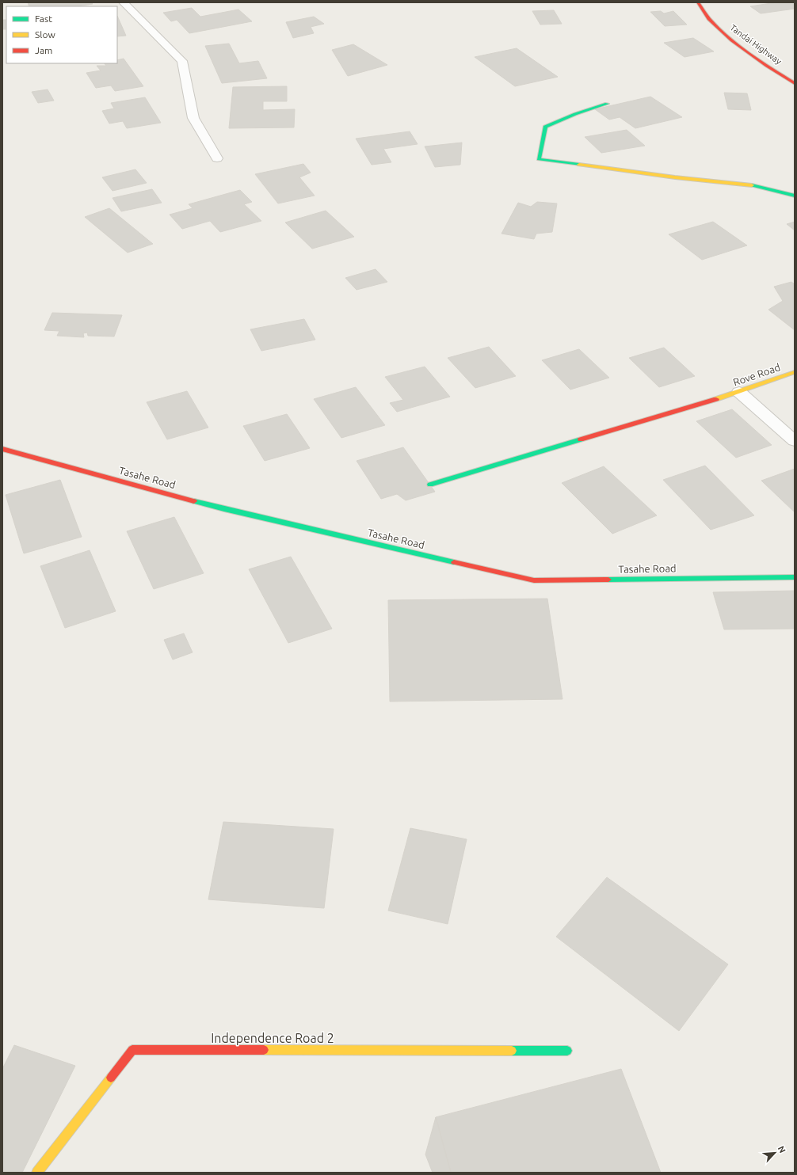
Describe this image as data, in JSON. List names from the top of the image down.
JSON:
{
  "streets": {
    "street": [
      "Tandai Highway",
      "Rove Road",
      "Tasahe Road",
      "Independence Road 2"
    ]
  },
  "legend": ["Fast", "Slow", "Jam"],
  "north": "top right"
}
